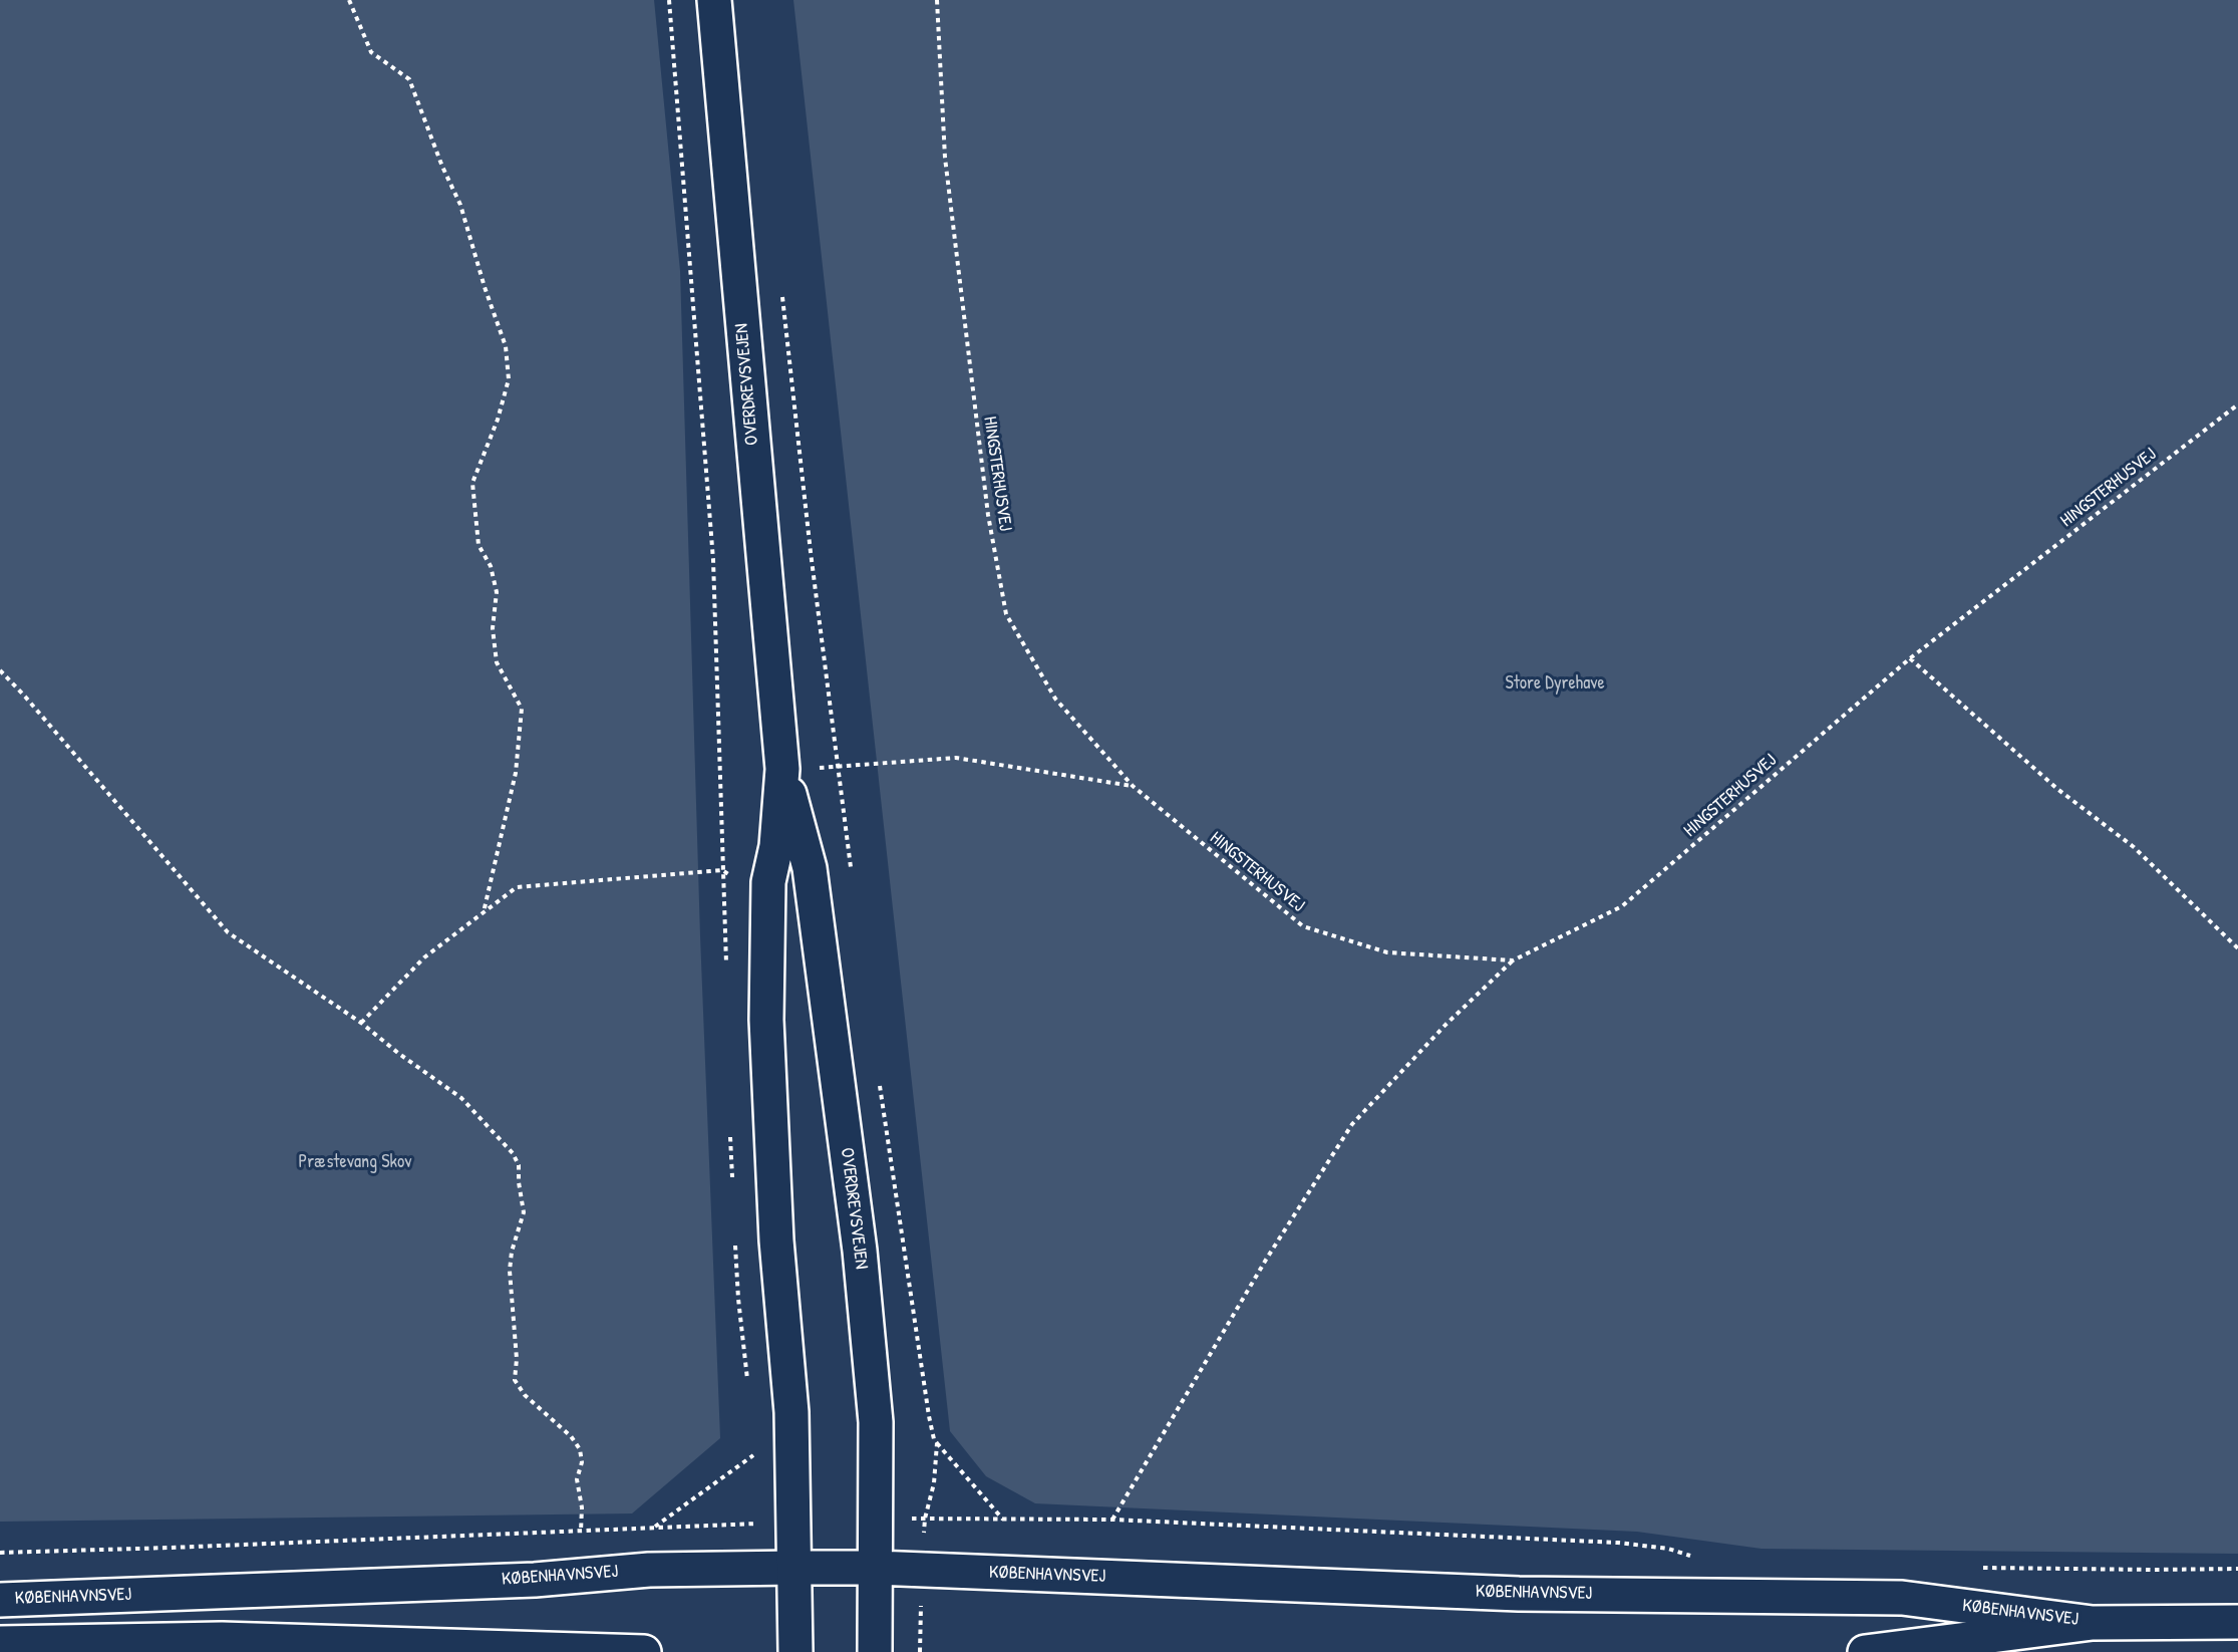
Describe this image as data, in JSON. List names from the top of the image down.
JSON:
{
  "streets": {
    "main road": ["OVERDREVSVEJEN", "KØBENHAVNSVEJ"],
    "path": ["HINGSTERHUSVEJ"]
  },
  "crossings": [
    ["OVERDREVSVEJEN", "KØBENHAVNSVEJ"]
  ],
  "parks": ["Store Dyrehave", "Præstevang Skov"]
}
